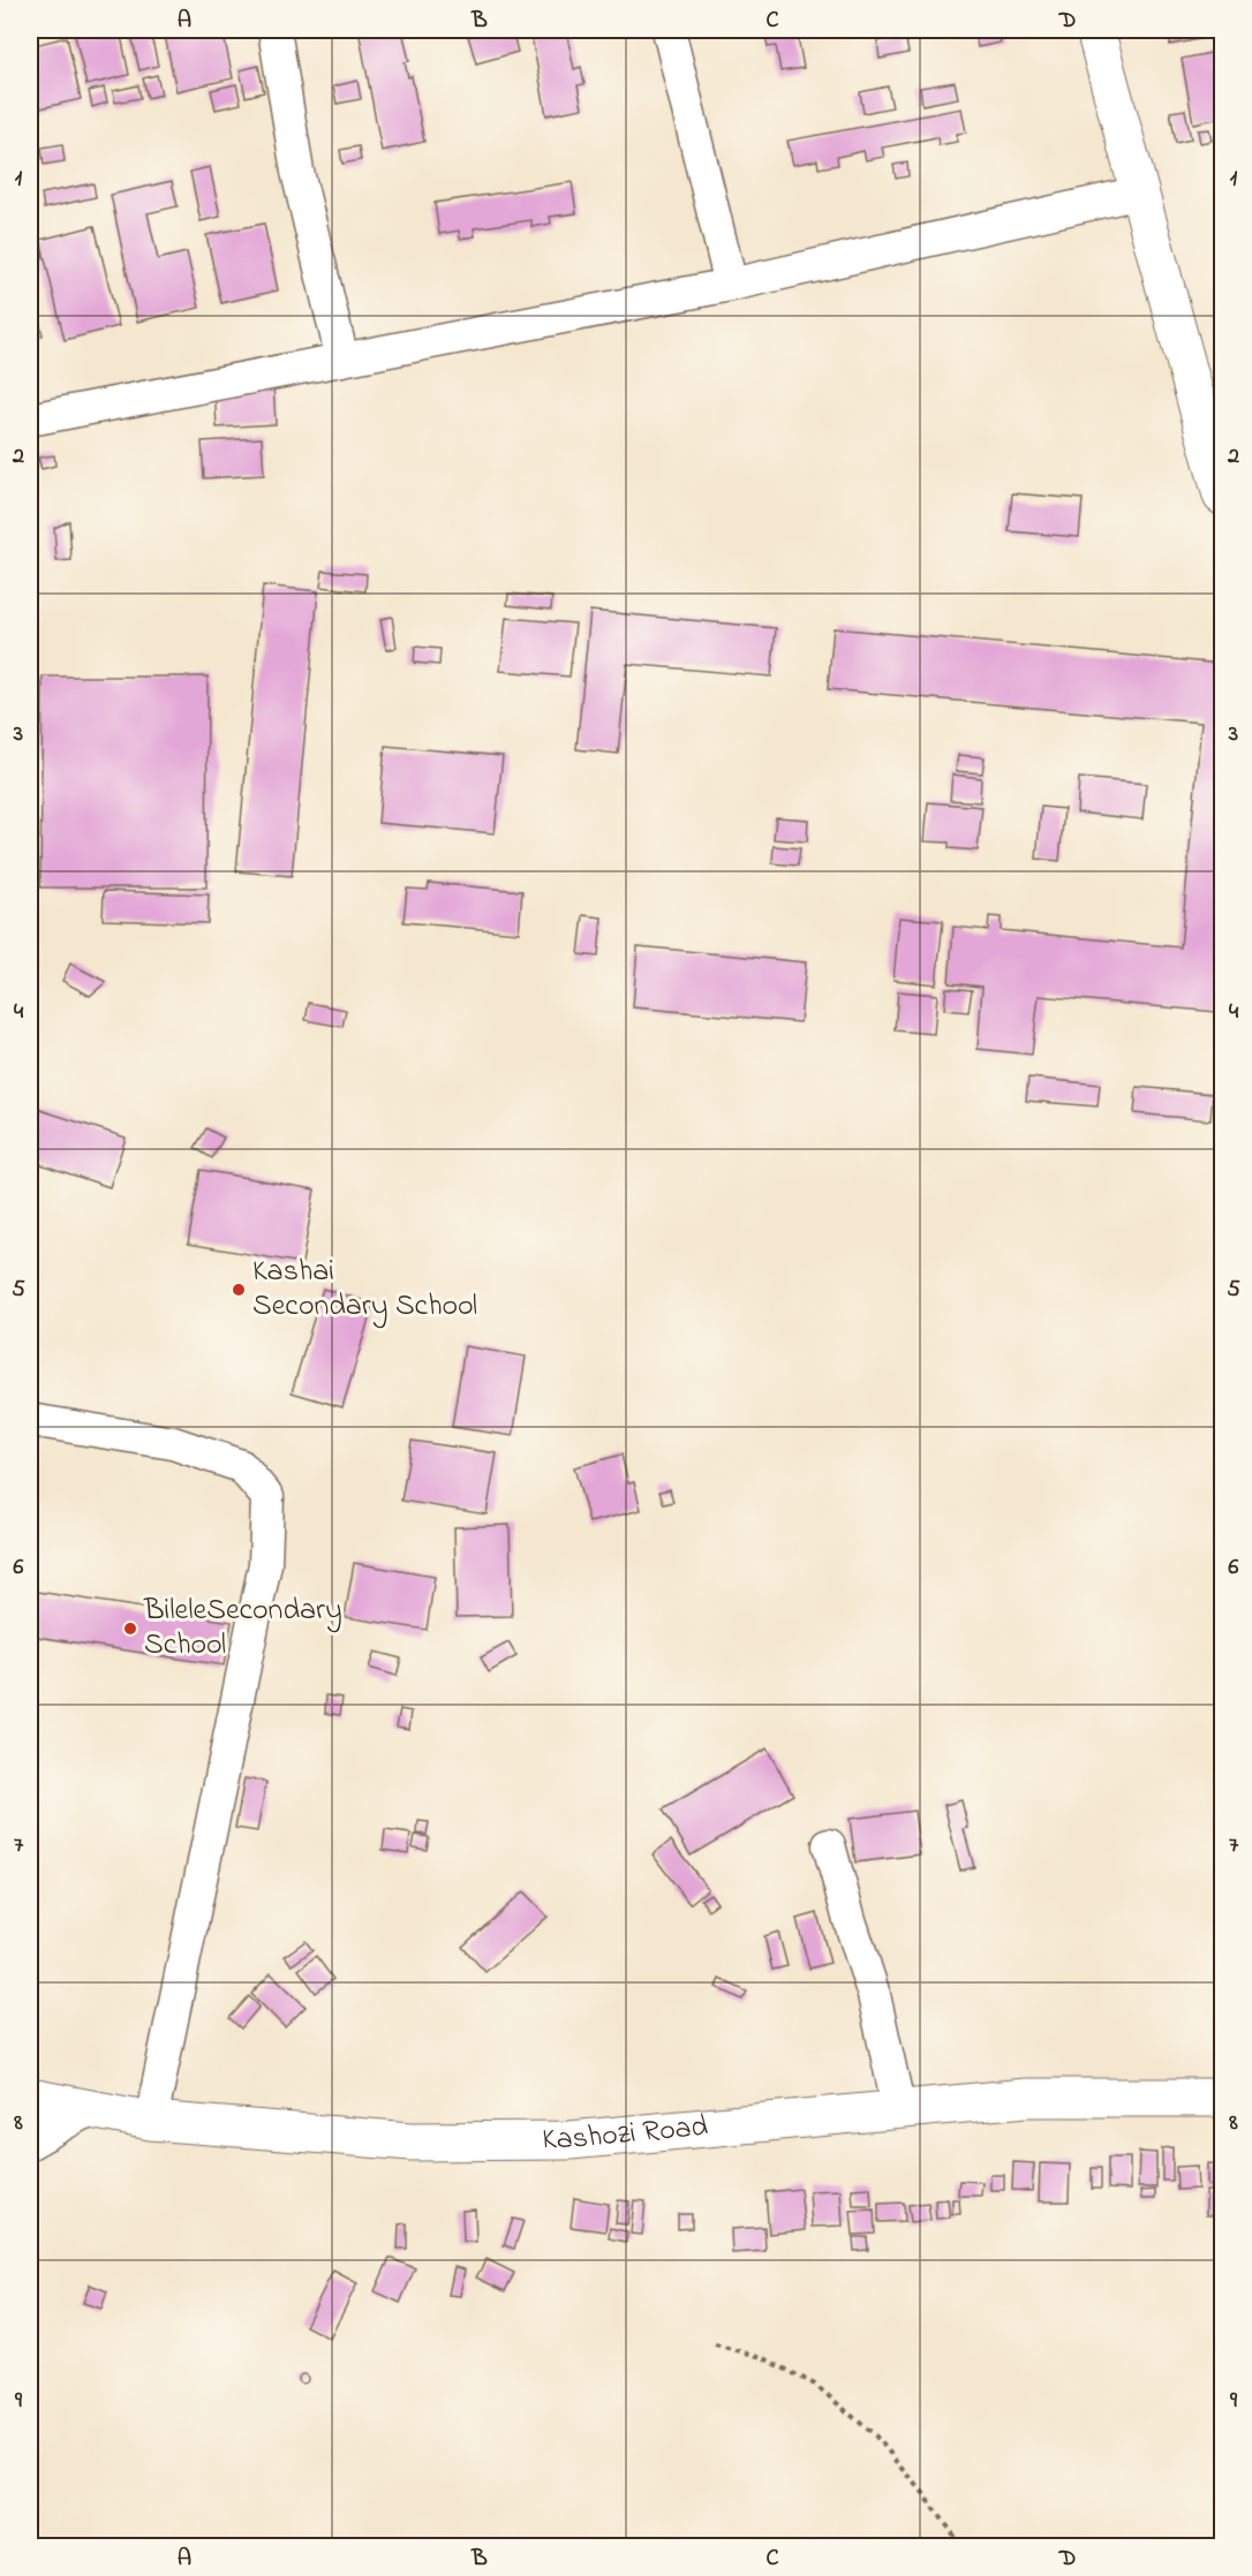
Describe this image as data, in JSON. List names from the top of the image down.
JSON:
{
  "streets": {
    "main road": ["Kashozi Road"]
  },
  "places": ["Kashai Secondary School", "BileleSecondary School"],
  "grid": {
    "columns": [
      "A",
      "B",
      "C",
      "D"
    ],
    "rows": [
      "1",
      "2",
      "3",
      "4",
      "5",
      "6",
      "7",
      "8",
      "9"
    ]
  }
}
